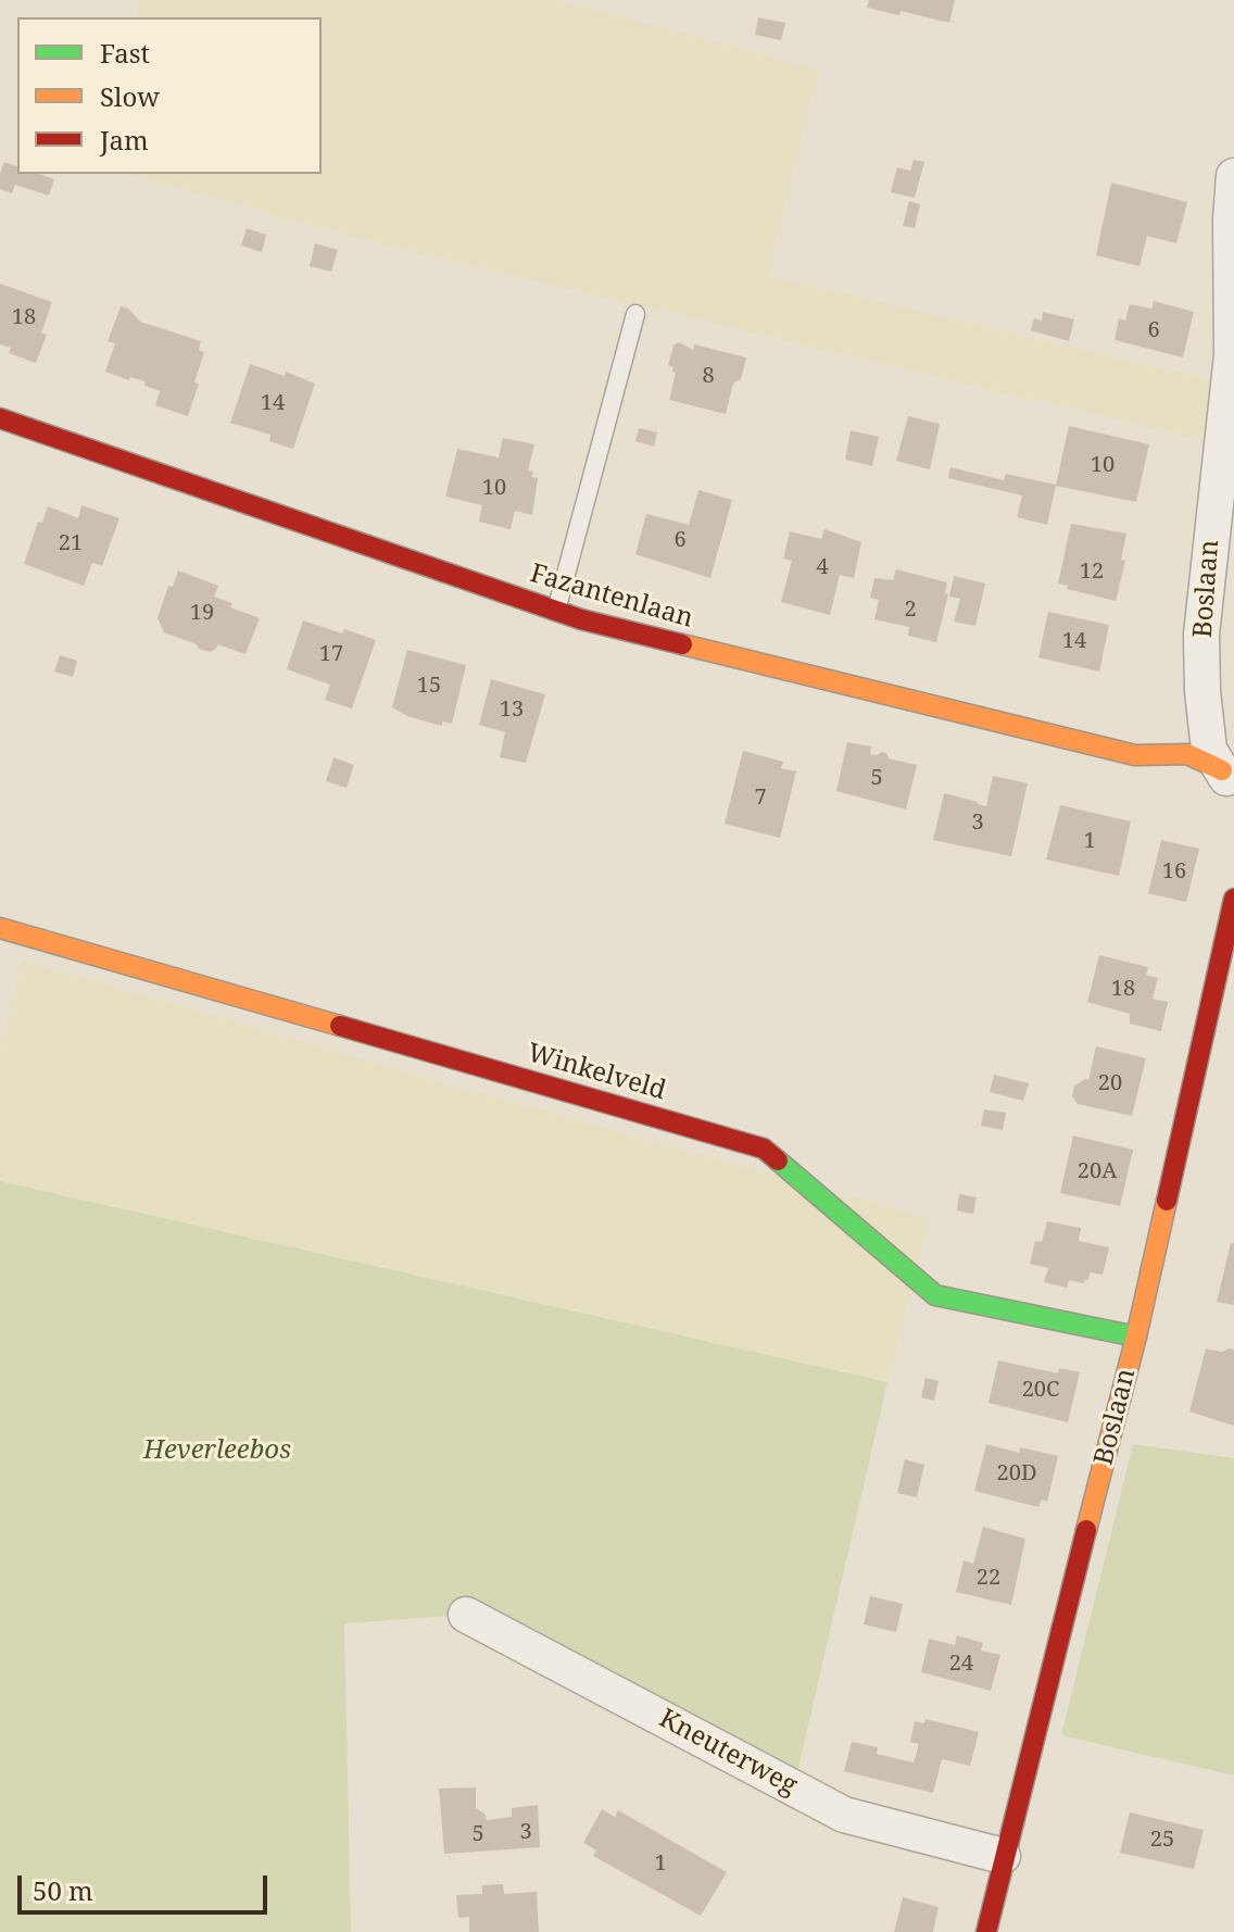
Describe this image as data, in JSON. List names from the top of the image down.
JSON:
{
  "streets": {
    "street": [
      "Boslaan",
      "Fazantenlaan",
      "Winkelveld",
      "Kneuterweg"
    ]
  },
  "crossings": [
    ["Boslaan", "Fazantenlaan"],
    ["Boslaan", "Winkelveld"],
    ["Boslaan", "Kneuterweg"]
  ],
  "parks": ["Heverleebos"],
  "house_numbers": [
    "18",
    "6",
    "8",
    "14",
    "10",
    "10",
    "6",
    "21",
    "4",
    "12",
    "2",
    "19",
    "14",
    "17",
    "15",
    "13",
    "5",
    "7",
    "3",
    "1",
    "16",
    "18",
    "20",
    "20A",
    "20C",
    "20D",
    "22",
    "24",
    "3",
    "5",
    "25",
    "1"
  ],
  "legend": ["Fast", "Slow", "Jam"],
  "scale_bar": "50 m"
}
